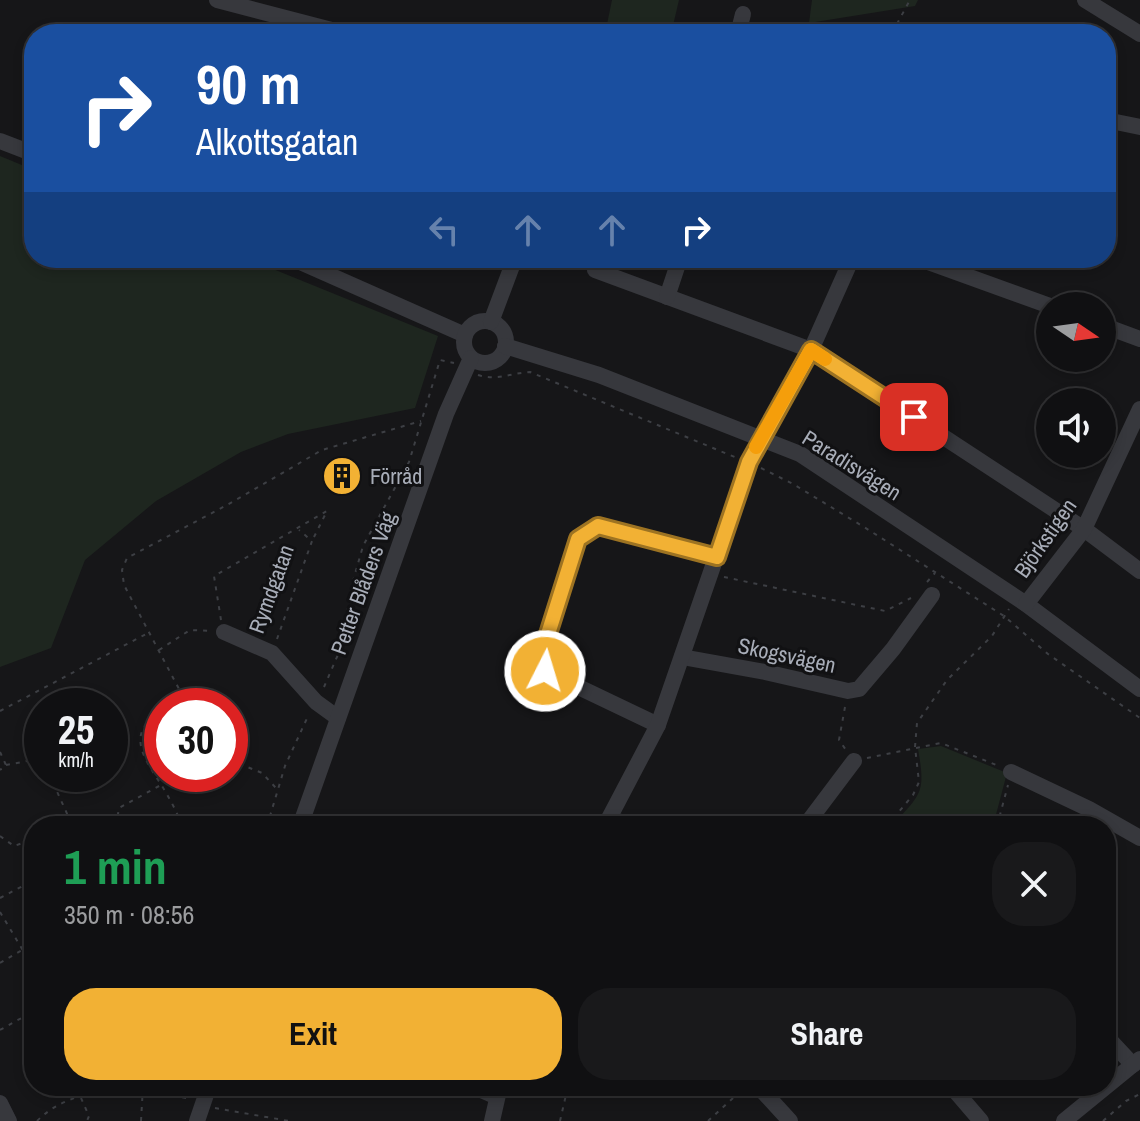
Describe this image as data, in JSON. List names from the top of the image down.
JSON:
{
  "streets": {
    "street": [
      "Paradisvägen",
      "Björkstigen",
      "Petter Blåders Väg",
      "Rymdgatan",
      "Skogsvägen"
    ]
  },
  "crossings": [
    ["Paradisvägen", "Björkstigen"],
    ["Paradisvägen", "Petter Blåders Väg"],
    ["Petter Blåders Väg", "Rymdgatan"]
  ],
  "places": {
    "building": ["Förråd"]
  },
  "north": "right",
  "page": {
    "turn": ["90 m", "Alkottsgatan"],
    "speed": "25 km/h",
    "limit": "30",
    "heading": ["1 min", "350 m · 08:56"],
    "buttons": ["Exit", "Share"]
  }
}
